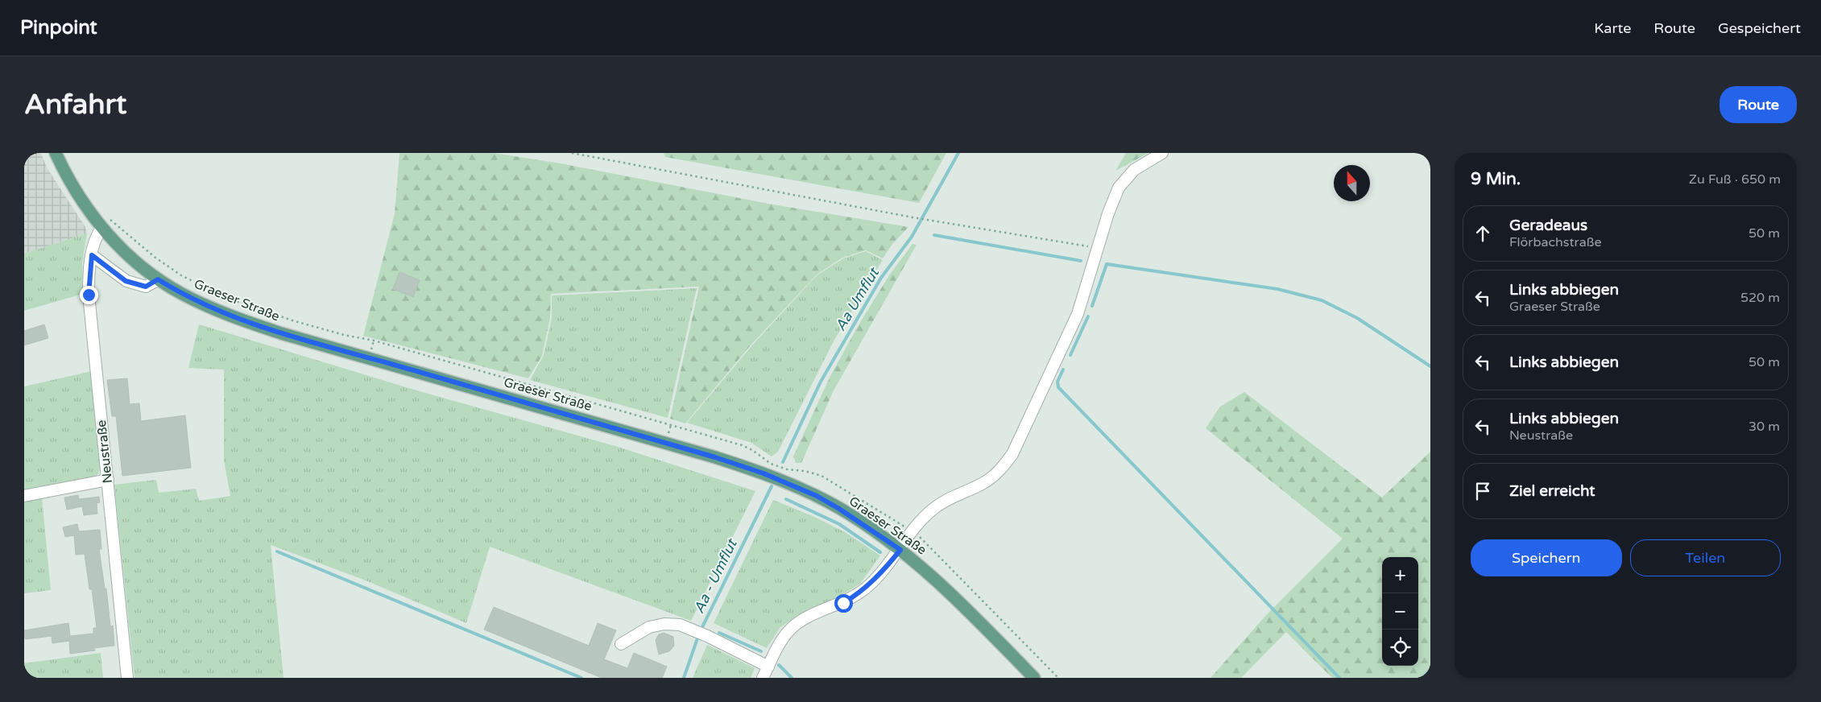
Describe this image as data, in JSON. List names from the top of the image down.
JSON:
{
  "streets": {
    "main road": ["Graeser Straße"],
    "street": ["Neustraße"]
  },
  "crossings": [
    ["Graeser Straße", "Neustraße"]
  ],
  "water": ["Aa Umflut", "Aa - Umflut"],
  "north": "top",
  "page": {
    "header": "Pinpoint",
    "nav": ["Karte", "Route", "Gespeichert"],
    "buttons": [
      "Route",
      ["Speichern", "Teilen"]
    ],
    "title": "Anfahrt",
    "heading": ["9 Min.", "Zu Fuß · 650 m"],
    "list": [
      ["Geradeaus", "Flörbachstraße", "50 m"],
      ["Links abbiegen", "Graeser Straße", "520 m"],
      ["Links abbiegen", "50 m"],
      ["Links abbiegen", "Neustraße", "30 m"],
      "Ziel erreicht"
    ],
    "map_buttons": ["+", "−"]
  }
}
